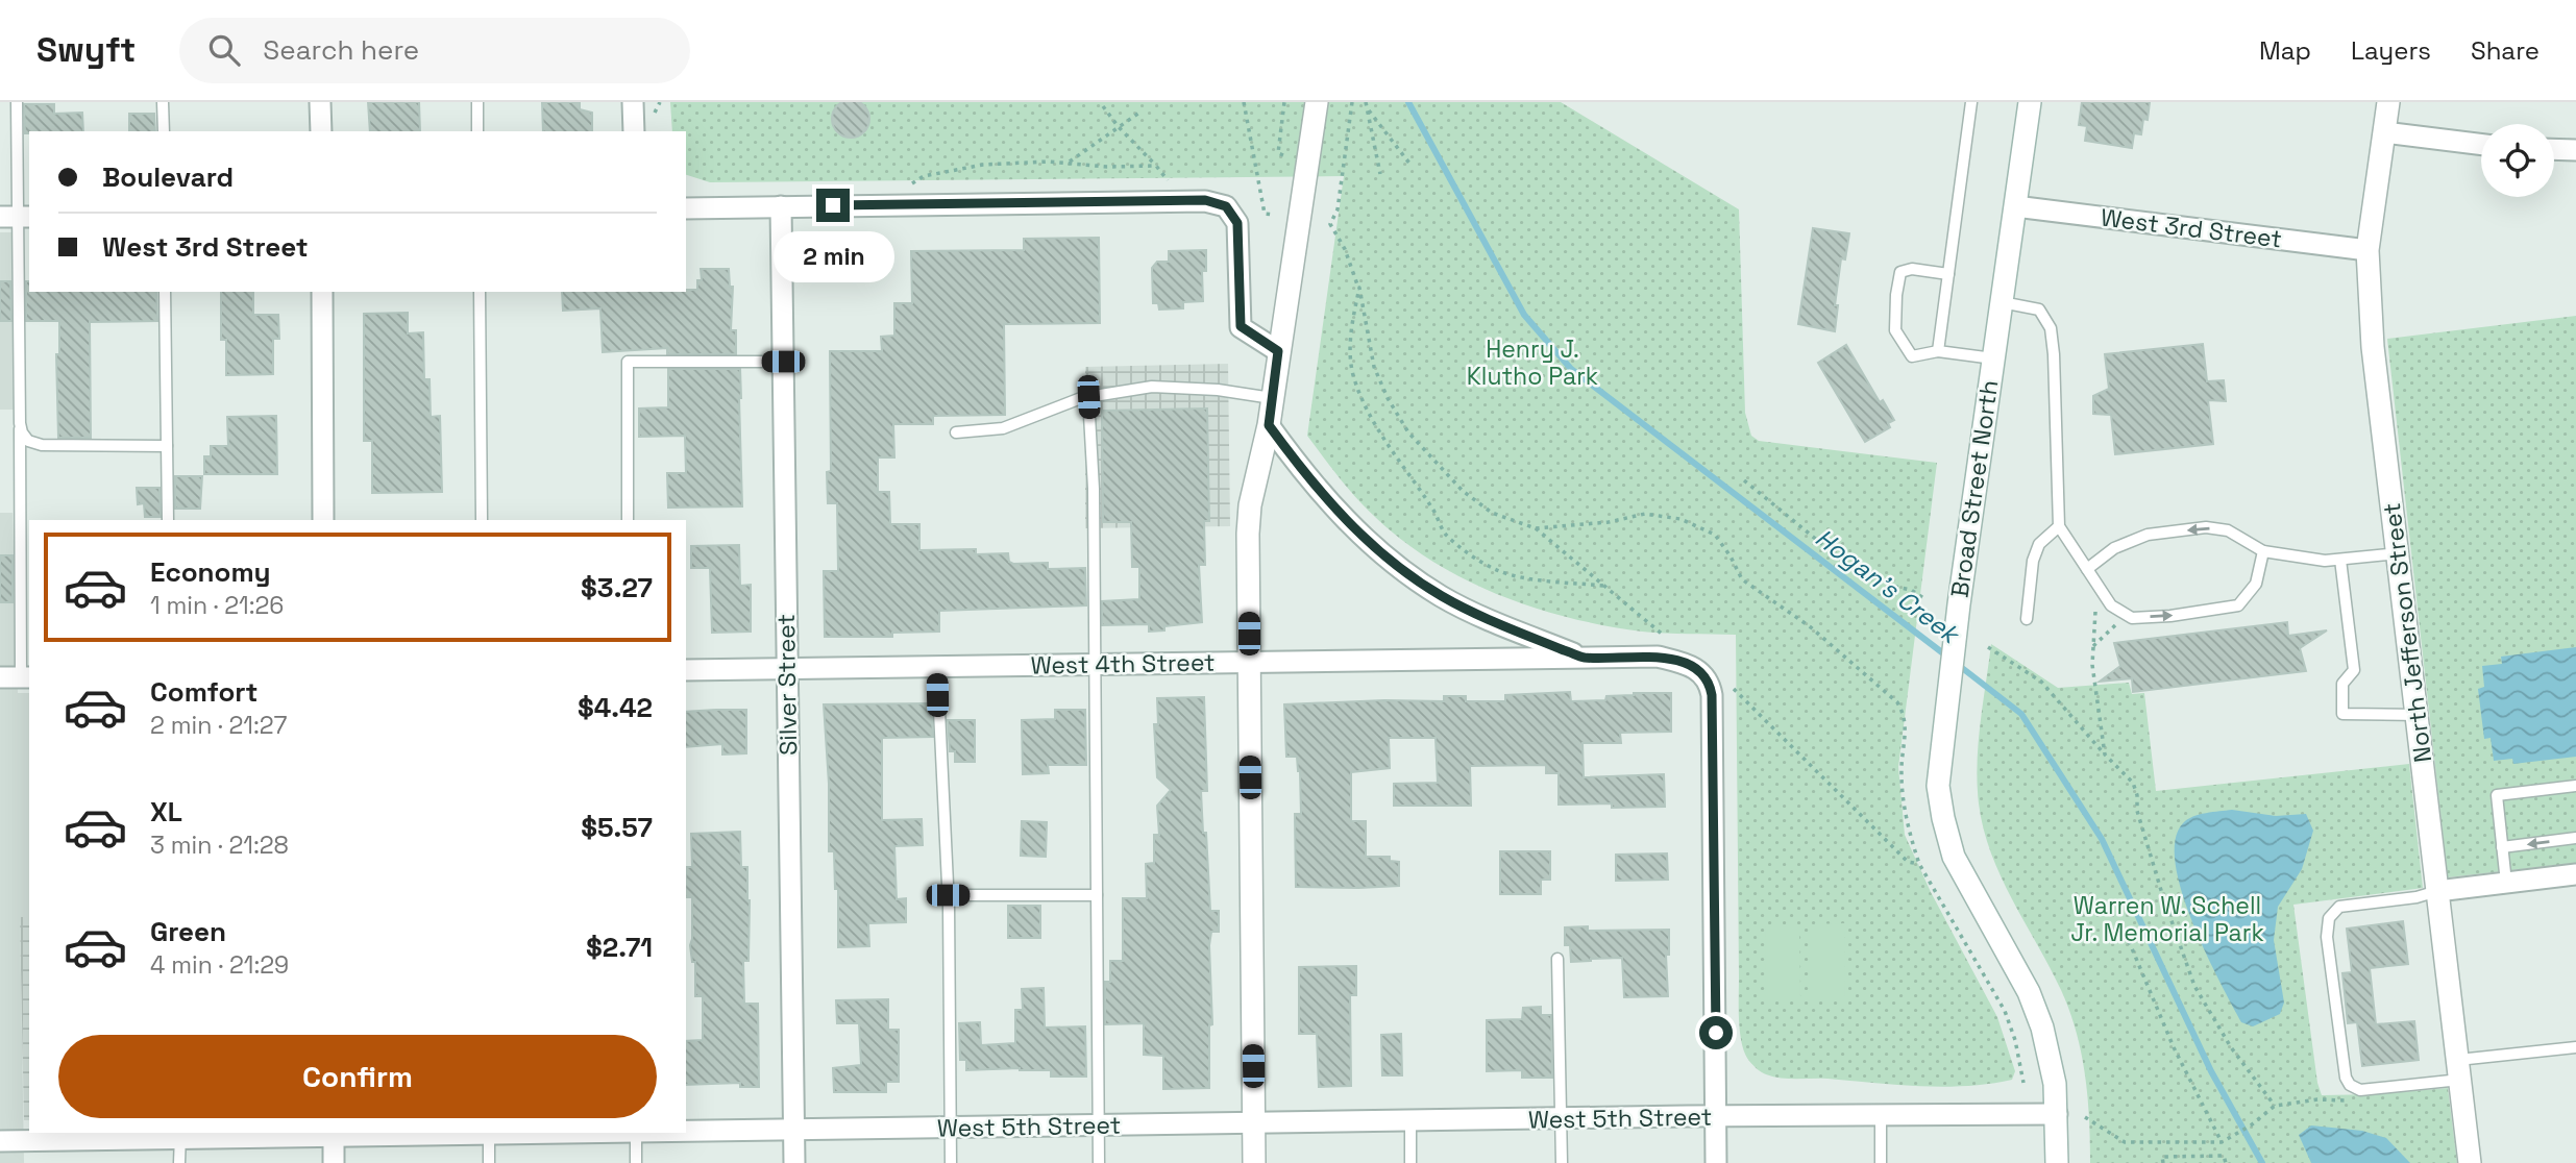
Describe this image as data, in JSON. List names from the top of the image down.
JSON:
{
  "streets": {
    "street": [
      "West 3rd Street",
      "Broad Street North",
      "North Jefferson Street",
      "West 4th Street",
      "Silver Street",
      "West 5th Street"
    ]
  },
  "crossings": [
    ["West 3rd Street", "Broad Street North"],
    ["West 3rd Street", "North Jefferson Street"],
    ["Broad Street North", "West 5th Street"],
    ["West 4th Street", "Silver Street"],
    ["West 4th Street", "West 5th Street"],
    ["Silver Street", "West 5th Street"]
  ],
  "water": ["Hogan's Creek"],
  "parks": ["Henry J. Klutho Park", "Warren W. Schell Jr. Memorial Park"],
  "page": {
    "header": "Swyft",
    "search": "Search here",
    "nav": ["Map", "Layers", "Share"],
    "banner": ["Boulevard", "West 3rd Street"],
    "bubble": "2 min",
    "list": [
      {
        "name": "Economy",
        "note": "1 min · 21:26",
        "value": "$3.27"
      },
      {
        "name": "Comfort",
        "note": "2 min · 21:27",
        "value": "$4.42"
      },
      {
        "name": "XL",
        "note": "3 min · 21:28",
        "value": "$5.57"
      },
      {
        "name": "Green",
        "note": "4 min · 21:29",
        "value": "$2.71"
      }
    ],
    "buttons": "Confirm"
  }
}
